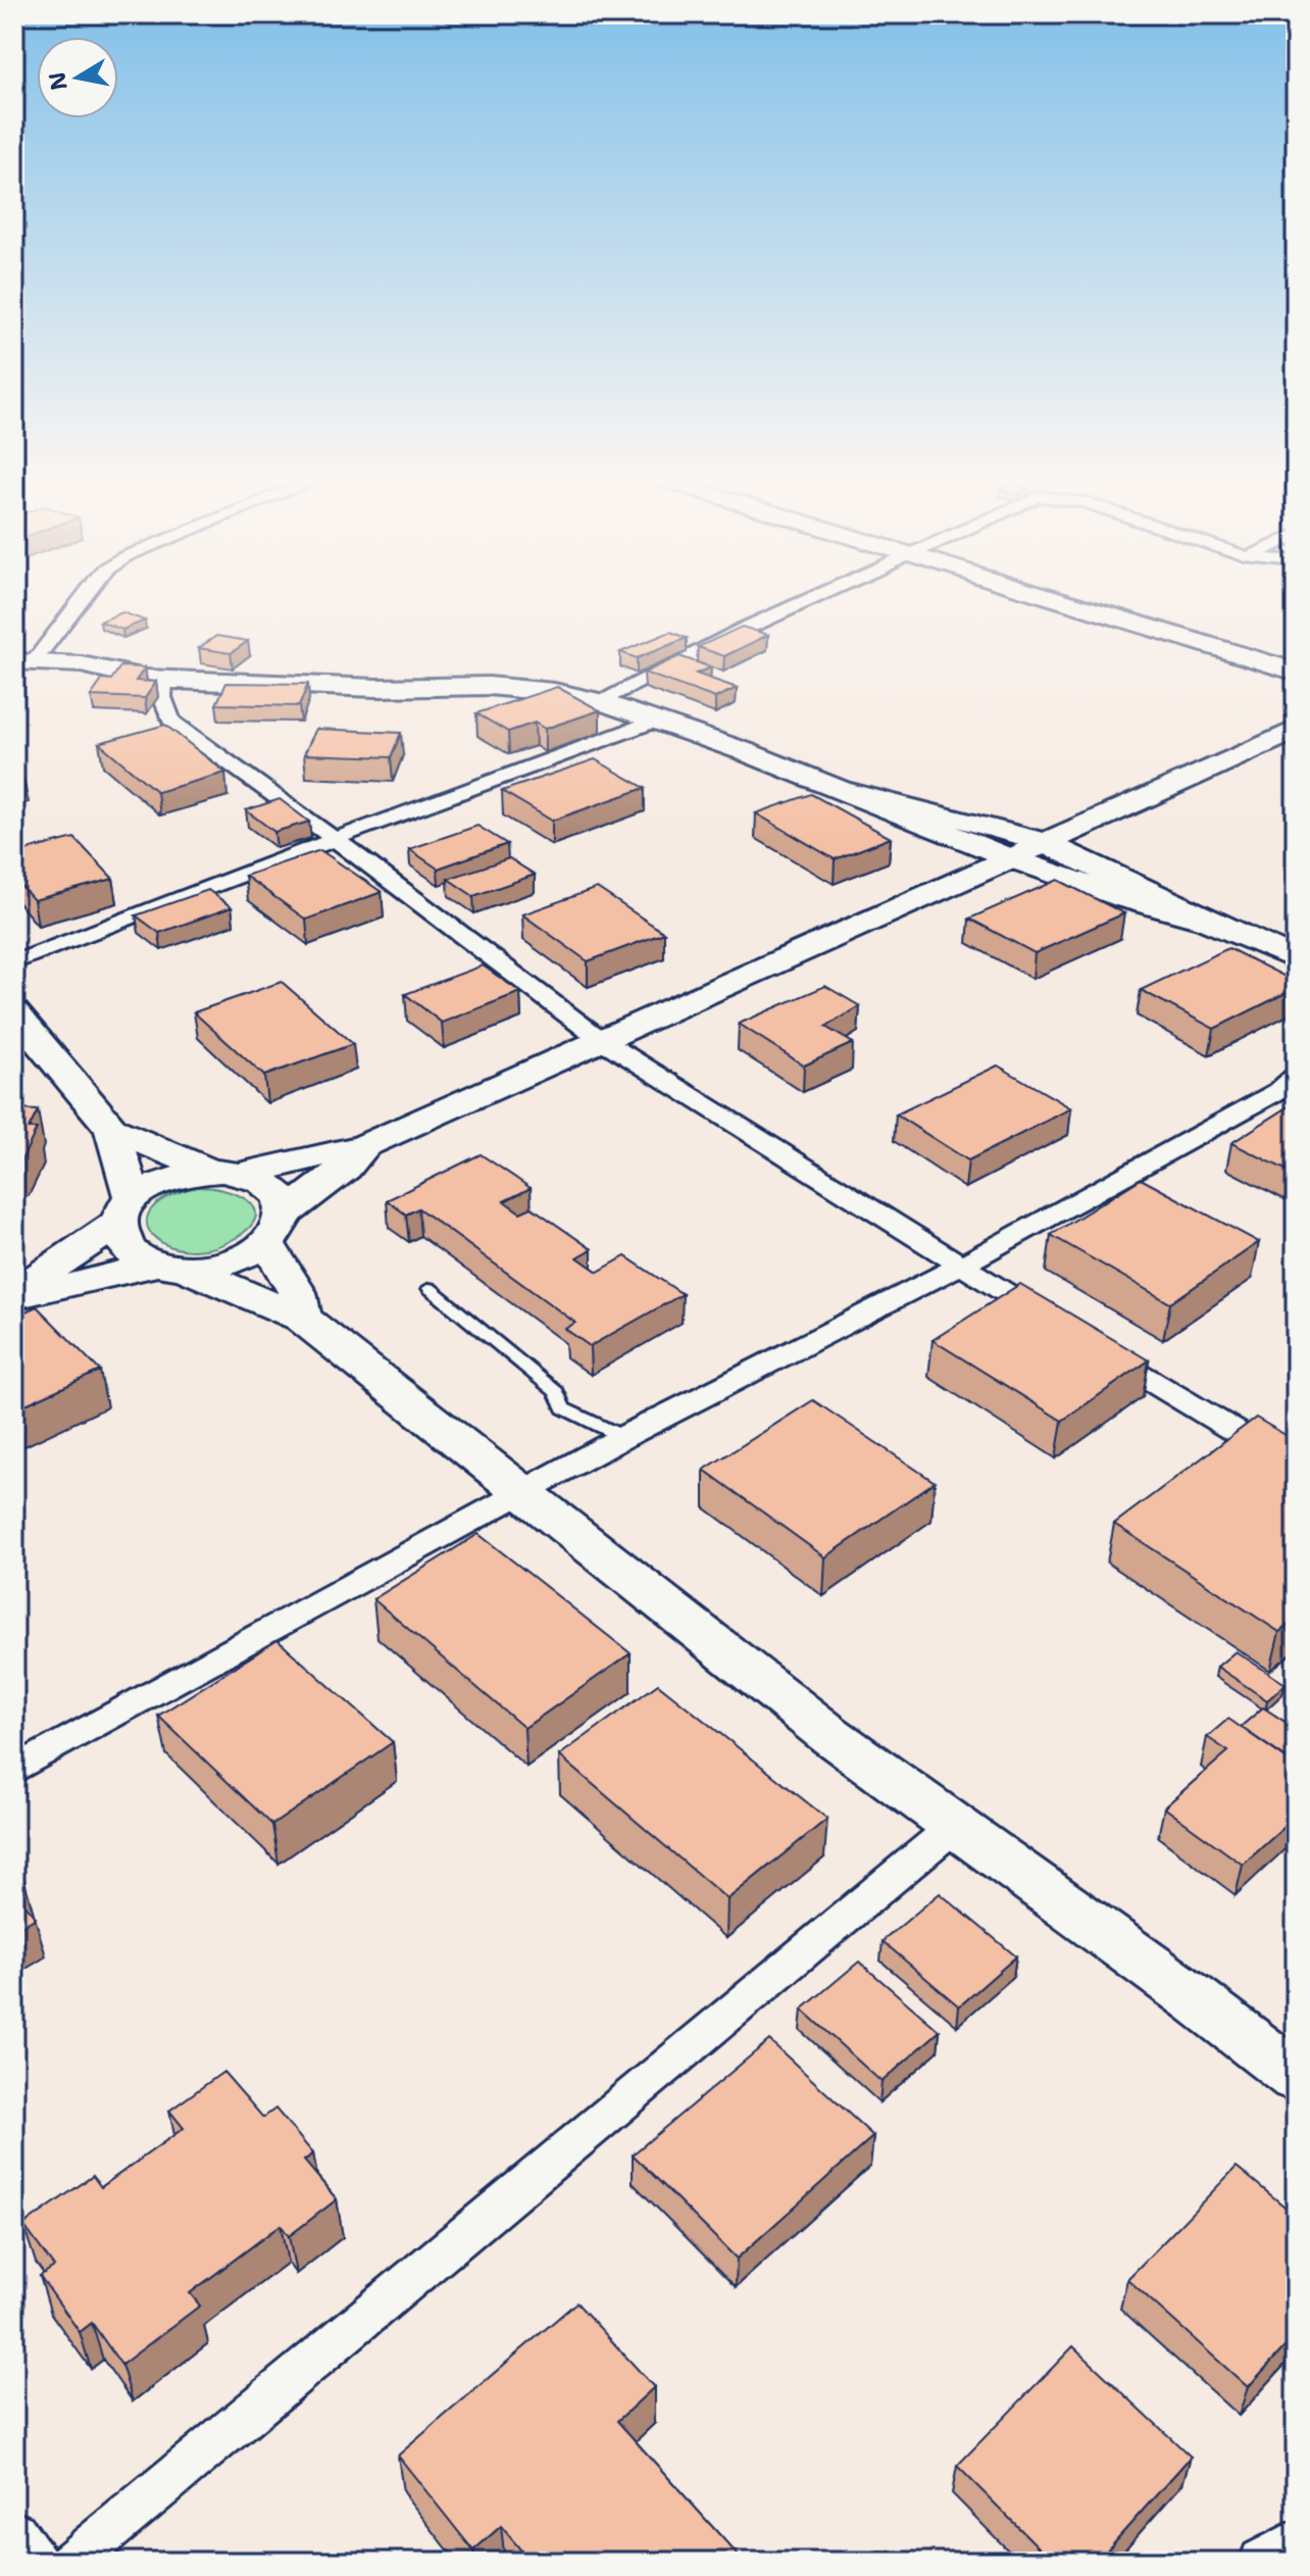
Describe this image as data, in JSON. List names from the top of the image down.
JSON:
{
  "north": "left"
}
